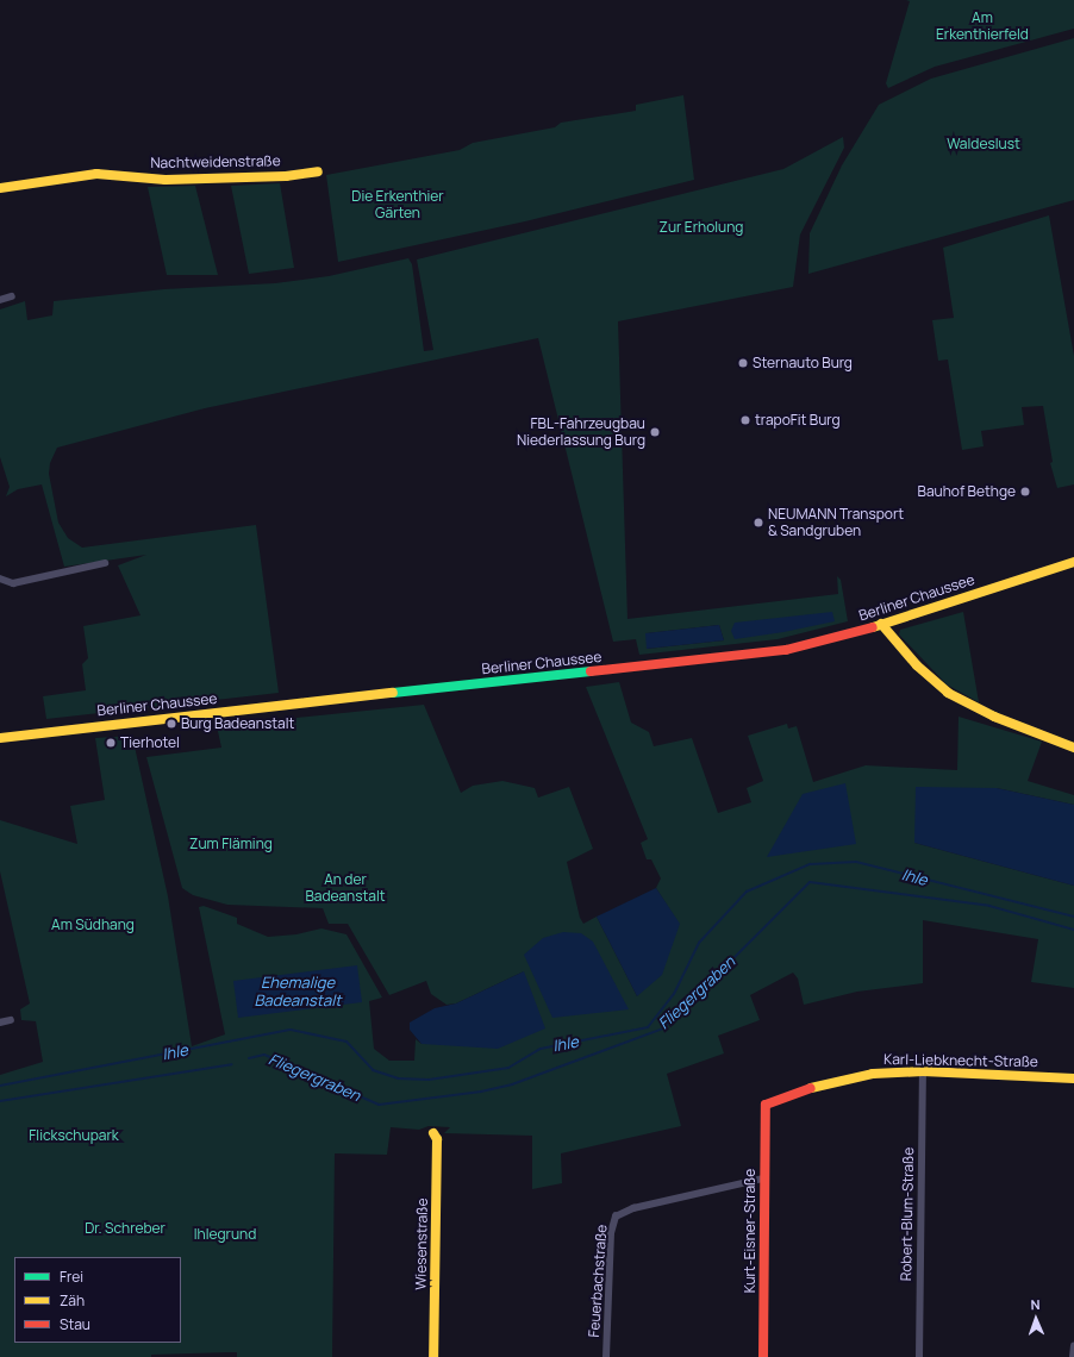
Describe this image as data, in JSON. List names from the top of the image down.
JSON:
{
  "streets": {
    "street": [
      "Nachtweidenstraße",
      "Berliner Chaussee",
      "Karl-Liebknecht-Straße",
      "Robert-Blum-Straße",
      "Kurt-Eisner-Straße",
      "Wiesenstraße",
      "Feuerbachstraße"
    ]
  },
  "crossings": [
    ["Karl-Liebknecht-Straße", "Robert-Blum-Straße"],
    ["Karl-Liebknecht-Straße", "Kurt-Eisner-Straße"],
    ["Kurt-Eisner-Straße", "Feuerbachstraße"]
  ],
  "water": ["Ihle", "Ehemalige Badeanstalt", "Fliegergraben"],
  "parks": [
    "Am Erkenthierfeld",
    "Waldeslust",
    "Die Erkenthier Gärten",
    "Zur Erholung",
    "Zum Fläming",
    "An der Badeanstalt",
    "Am Südhang",
    "Flickschupark",
    "Dr. Schreber",
    "Ihlegrund"
  ],
  "places": [
    "Sternauto Burg",
    "trapoFit Burg",
    "FBL-Fahrzeugbau Niederlassung Burg",
    "Bauhof Bethge",
    "NEUMANN Transport & Sandgruben",
    "Burg Badeanstalt",
    "Tierhotel"
  ],
  "legend": ["Frei", "Zäh", "Stau"],
  "north": "top"
}
